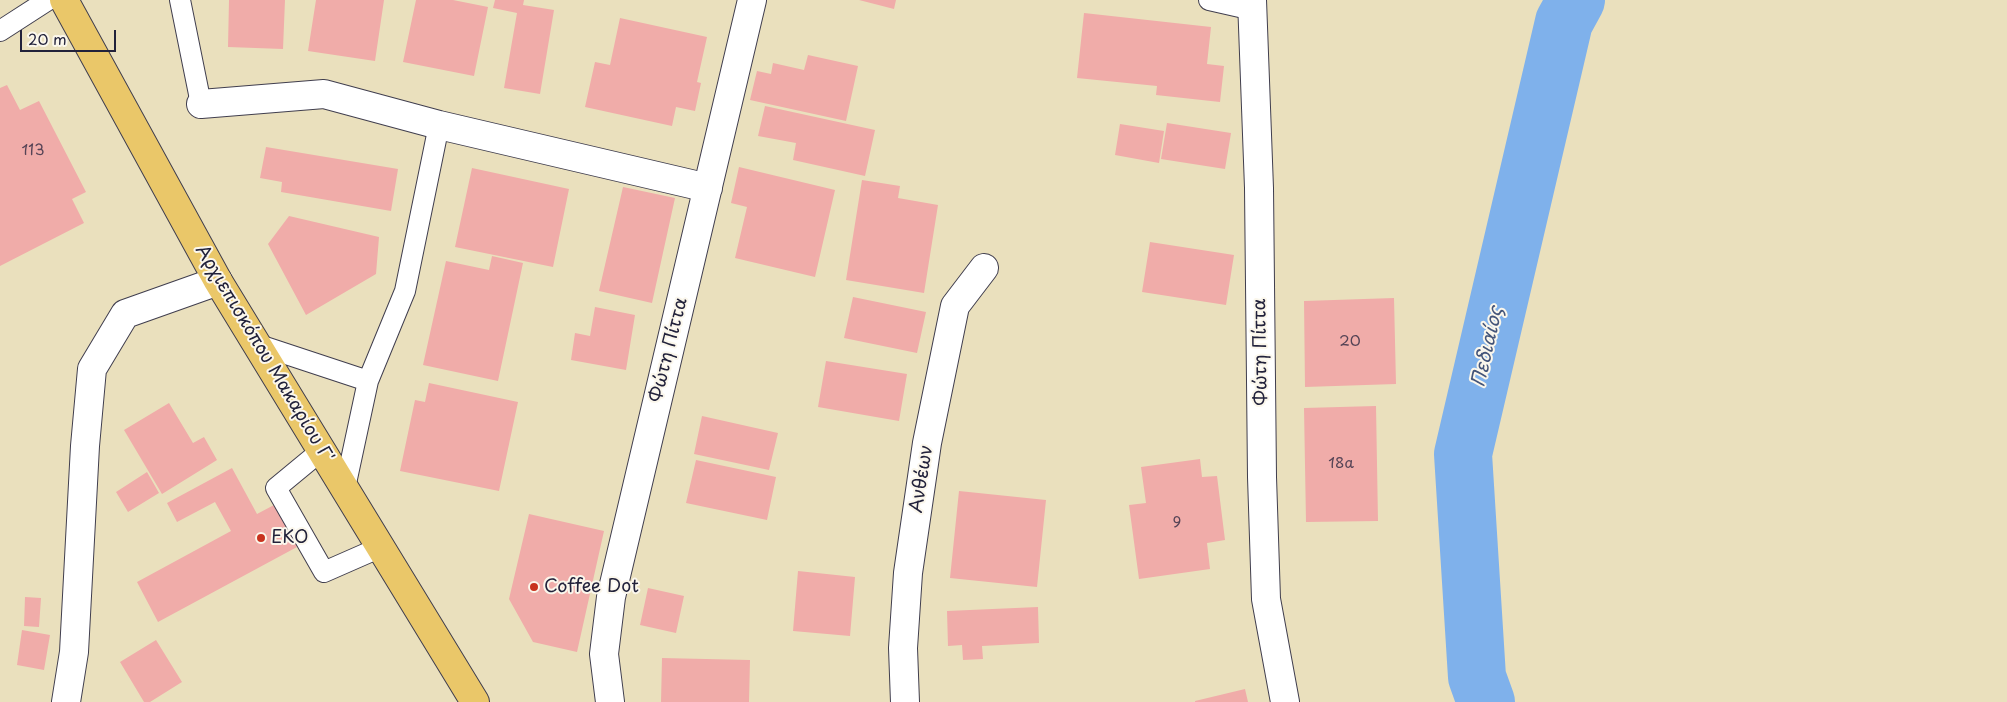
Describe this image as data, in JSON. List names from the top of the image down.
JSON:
{
  "streets": {
    "main road": ["Αρχιεπισκόπου Μακαρίου Γ'"],
    "street": ["Φώτη Πίττα", "Ανθέων"]
  },
  "water": ["Πεδιαίος"],
  "places": ["EKO", "Coffee Dot"],
  "house_numbers": [
    "113",
    "20",
    "18a",
    "9"
  ],
  "scale_bar": "20 m"
}
